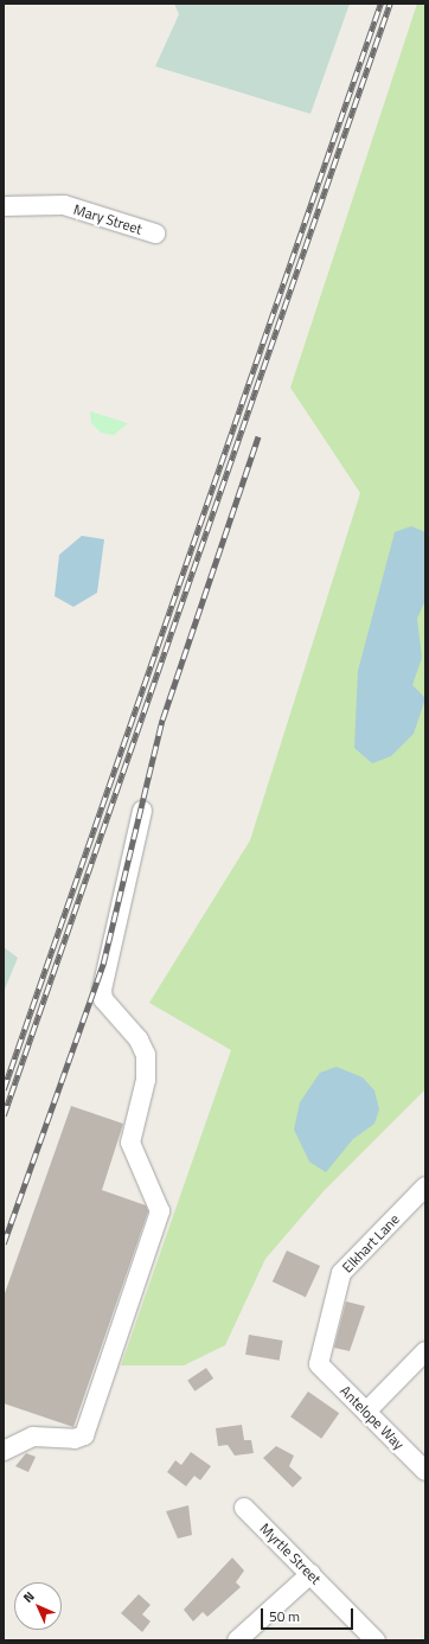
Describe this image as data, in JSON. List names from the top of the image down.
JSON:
{
  "streets": {
    "street": [
      "Mary Street",
      "Elkhart Lane",
      "Antelope Way",
      "Myrtle Street"
    ]
  },
  "crossings": [
    ["Elkhart Lane", "Antelope Way"]
  ],
  "scale_bar": "50 m",
  "north": "top left"
}
